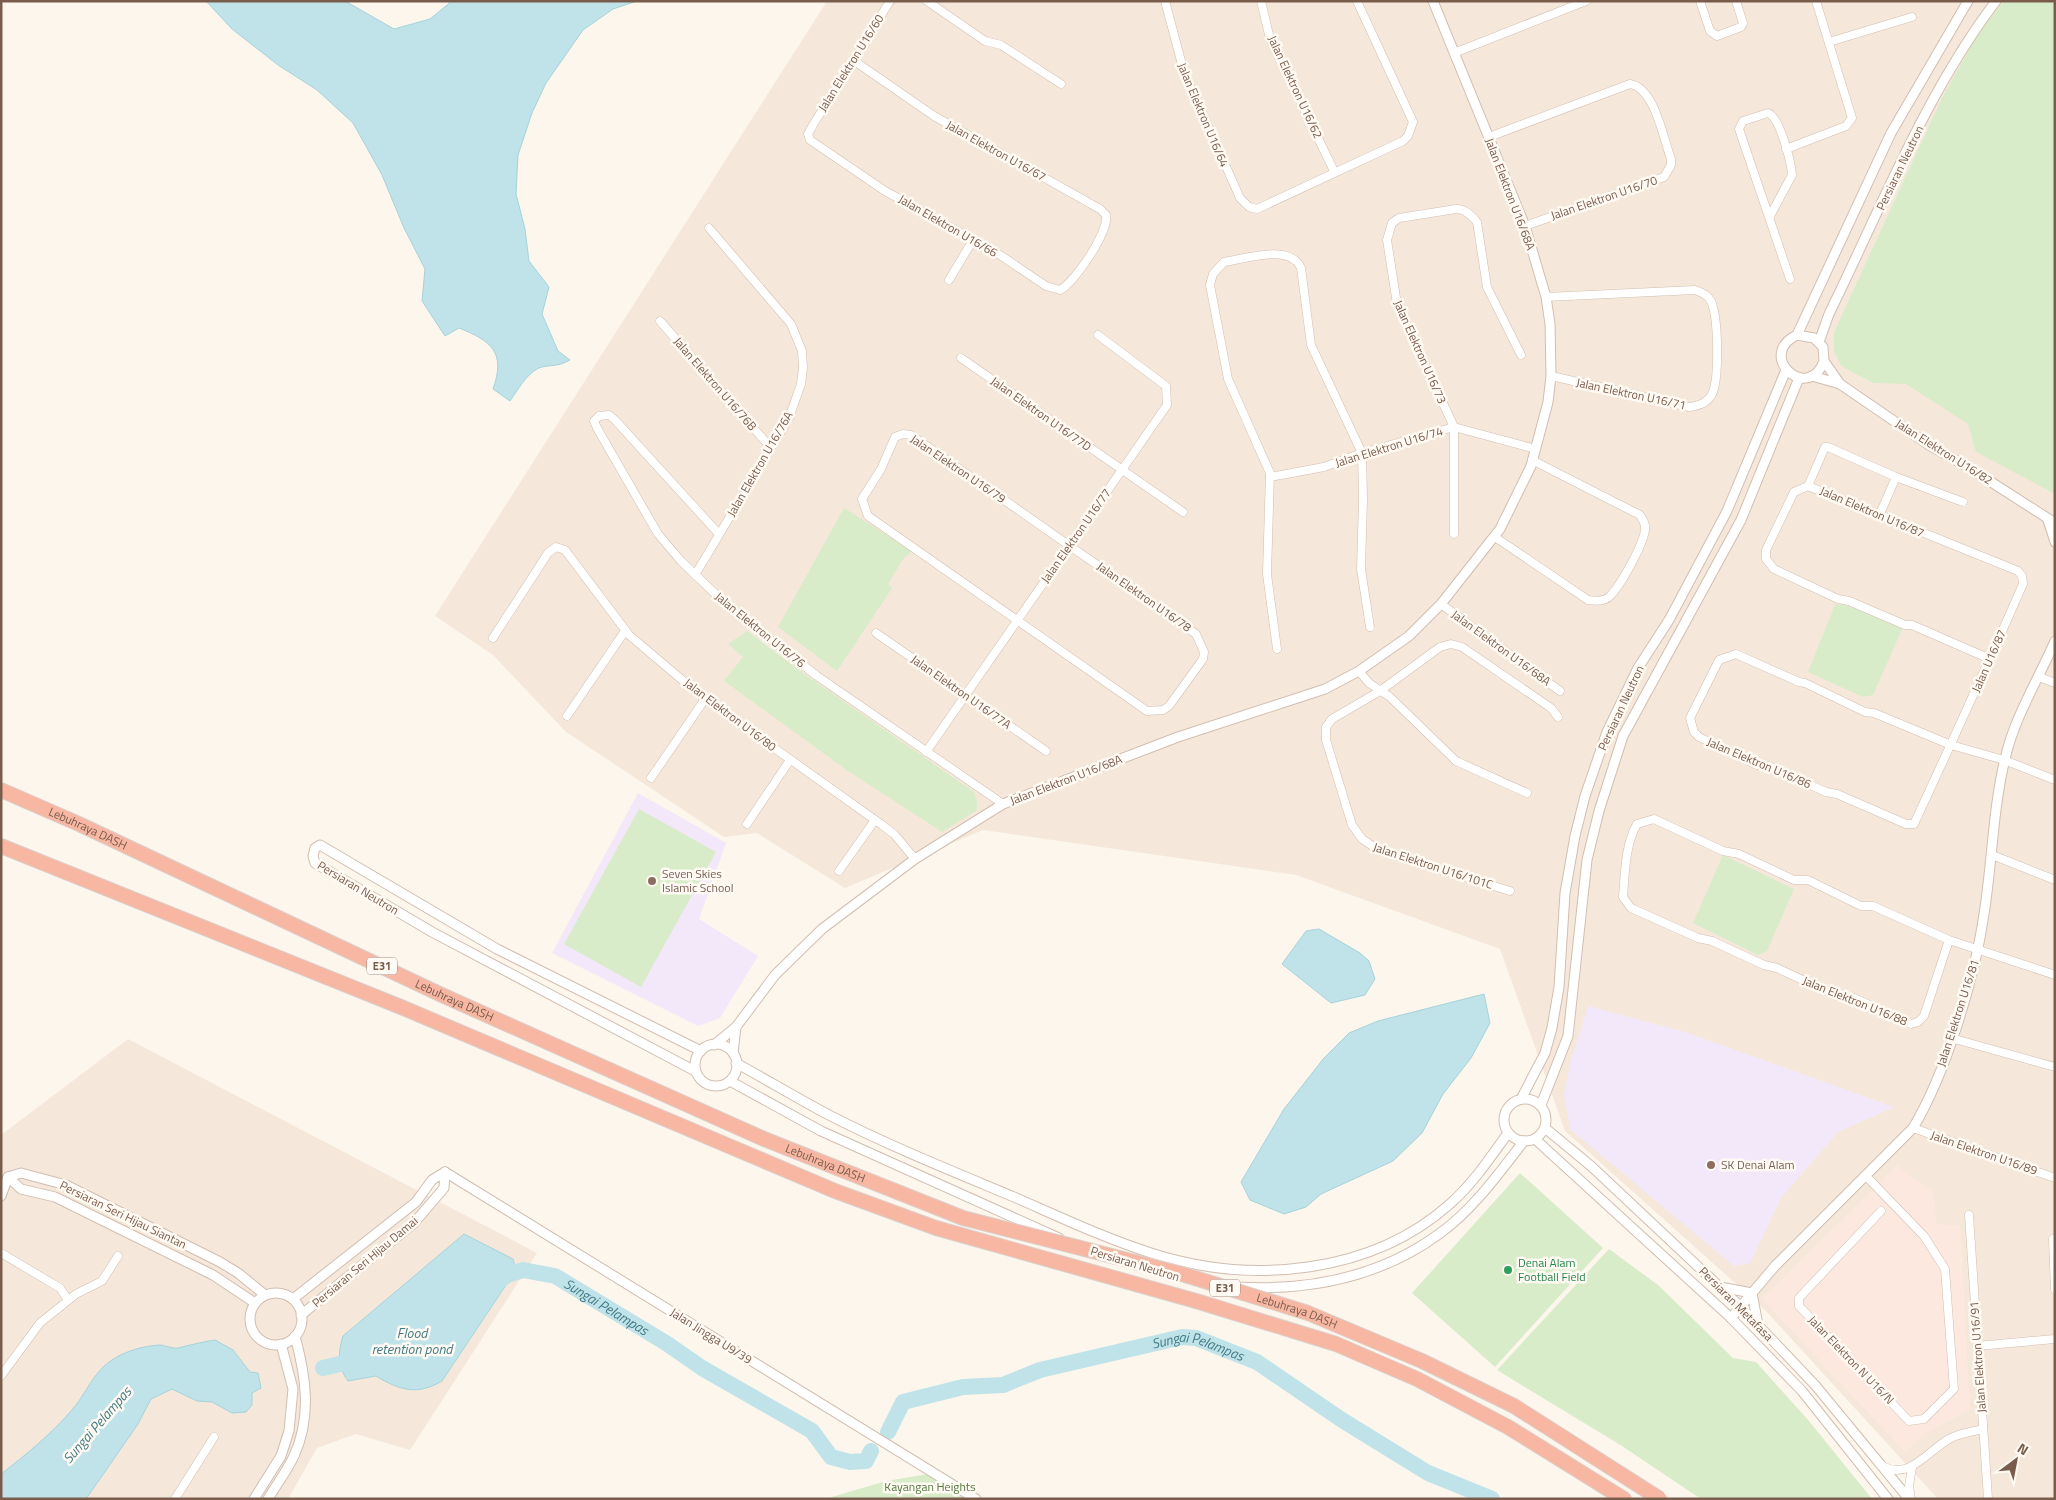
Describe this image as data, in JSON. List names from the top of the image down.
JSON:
{
  "streets": {
    "highway": ["Lebuhraya DASH", "E31"],
    "street": [
      "Jalan Elektron U16/60",
      "Jalan Elektron U16/62",
      "Jalan Elektron U16/64",
      "Jalan Elektron U16/67",
      "Persiaran Neutron",
      "Jalan Elektron U16/68A",
      "Jalan Elektron U16/70",
      "Jalan Elektron U16/66",
      "Jalan Elektron U16/73",
      "Jalan Elektron U16/76B",
      "Jalan Elektron U16/71",
      "Jalan Elektron U16/77D",
      "Jalan Elektron U16/74",
      "Jalan Elektron U16/82",
      "Jalan Elektron U16/76A",
      "Jalan Elektron U16/79",
      "Jalan Elektron U16/87",
      "Jalan Elektron U16/77",
      "Jalan Elektron U16/78",
      "Jalan Elektron U16/76",
      "Jalan U16/87",
      "Jalan Elektron U16/77A",
      "Jalan Elektron U16/80",
      "Jalan Elektron U16/86",
      "Jalan Elektron U16/101C",
      "Jalan Elektron U16/88",
      "Jalan Elektron U16/81",
      "Jalan Elektron U16/89",
      "Persiaran Seri Hijau Siantan",
      "Persiaran Seri Hijau Damai",
      "Persiaran Metafasa",
      "Jalan Jingga U9/39",
      "Jalan Elektron U16/91",
      "Jalan Elektron N U16/N"
    ]
  },
  "crossings": [
    ["Jalan Elektron U16/60", "Jalan Elektron U16/67"],
    ["Jalan Elektron U16/60", "Jalan Elektron U16/66"],
    ["Jalan Elektron U16/62", "Jalan Elektron U16/64"],
    ["Jalan Elektron U16/67", "Jalan Elektron U16/66"],
    ["Persiaran Neutron", "Jalan Elektron U16/68A"],
    ["Persiaran Neutron", "Persiaran Metafasa"],
    ["Jalan Elektron U16/68A", "Jalan Elektron U16/70"],
    ["Jalan Elektron U16/68A", "Jalan Elektron U16/71"],
    ["Jalan Elektron U16/68A", "Jalan Elektron U16/74"],
    ["Jalan Elektron U16/68A", "Jalan Elektron U16/76"],
    ["Jalan Elektron U16/68A", "Jalan Elektron U16/80"],
    ["Jalan Elektron U16/73", "Jalan Elektron U16/74"],
    ["Jalan Elektron U16/76B", "Jalan Elektron U16/76A"],
    ["Jalan Elektron U16/77D", "Jalan Elektron U16/77"],
    ["Jalan Elektron U16/76A", "Jalan Elektron U16/76"],
    ["Jalan Elektron U16/79", "Jalan Elektron U16/77"],
    ["Jalan Elektron U16/79", "Jalan Elektron U16/78"],
    ["Jalan Elektron U16/87", "Jalan U16/87"],
    ["Jalan Elektron U16/77", "Jalan Elektron U16/78"],
    ["Jalan Elektron U16/77", "Jalan Elektron U16/76"],
    ["Jalan Elektron U16/77", "Jalan Elektron U16/77A"],
    ["Jalan U16/87", "Jalan Elektron U16/86"],
    ["Jalan Elektron U16/86", "Jalan Elektron U16/81"],
    ["Jalan Elektron U16/81", "Jalan Elektron U16/89"],
    ["Jalan Elektron U16/81", "Persiaran Metafasa"],
    ["Persiaran Seri Hijau Siantan", "Persiaran Seri Hijau Damai"],
    ["Persiaran Seri Hijau Damai", "Jalan Jingga U9/39"]
  ],
  "water": ["Sungai Pelampas", "Flood retention pond"],
  "parks": ["Kayangan Heights"],
  "places": ["Seven Skies Islamic School", "SK Denai Alam", "Denai Alam Football Field"],
  "north": "top right"
}
